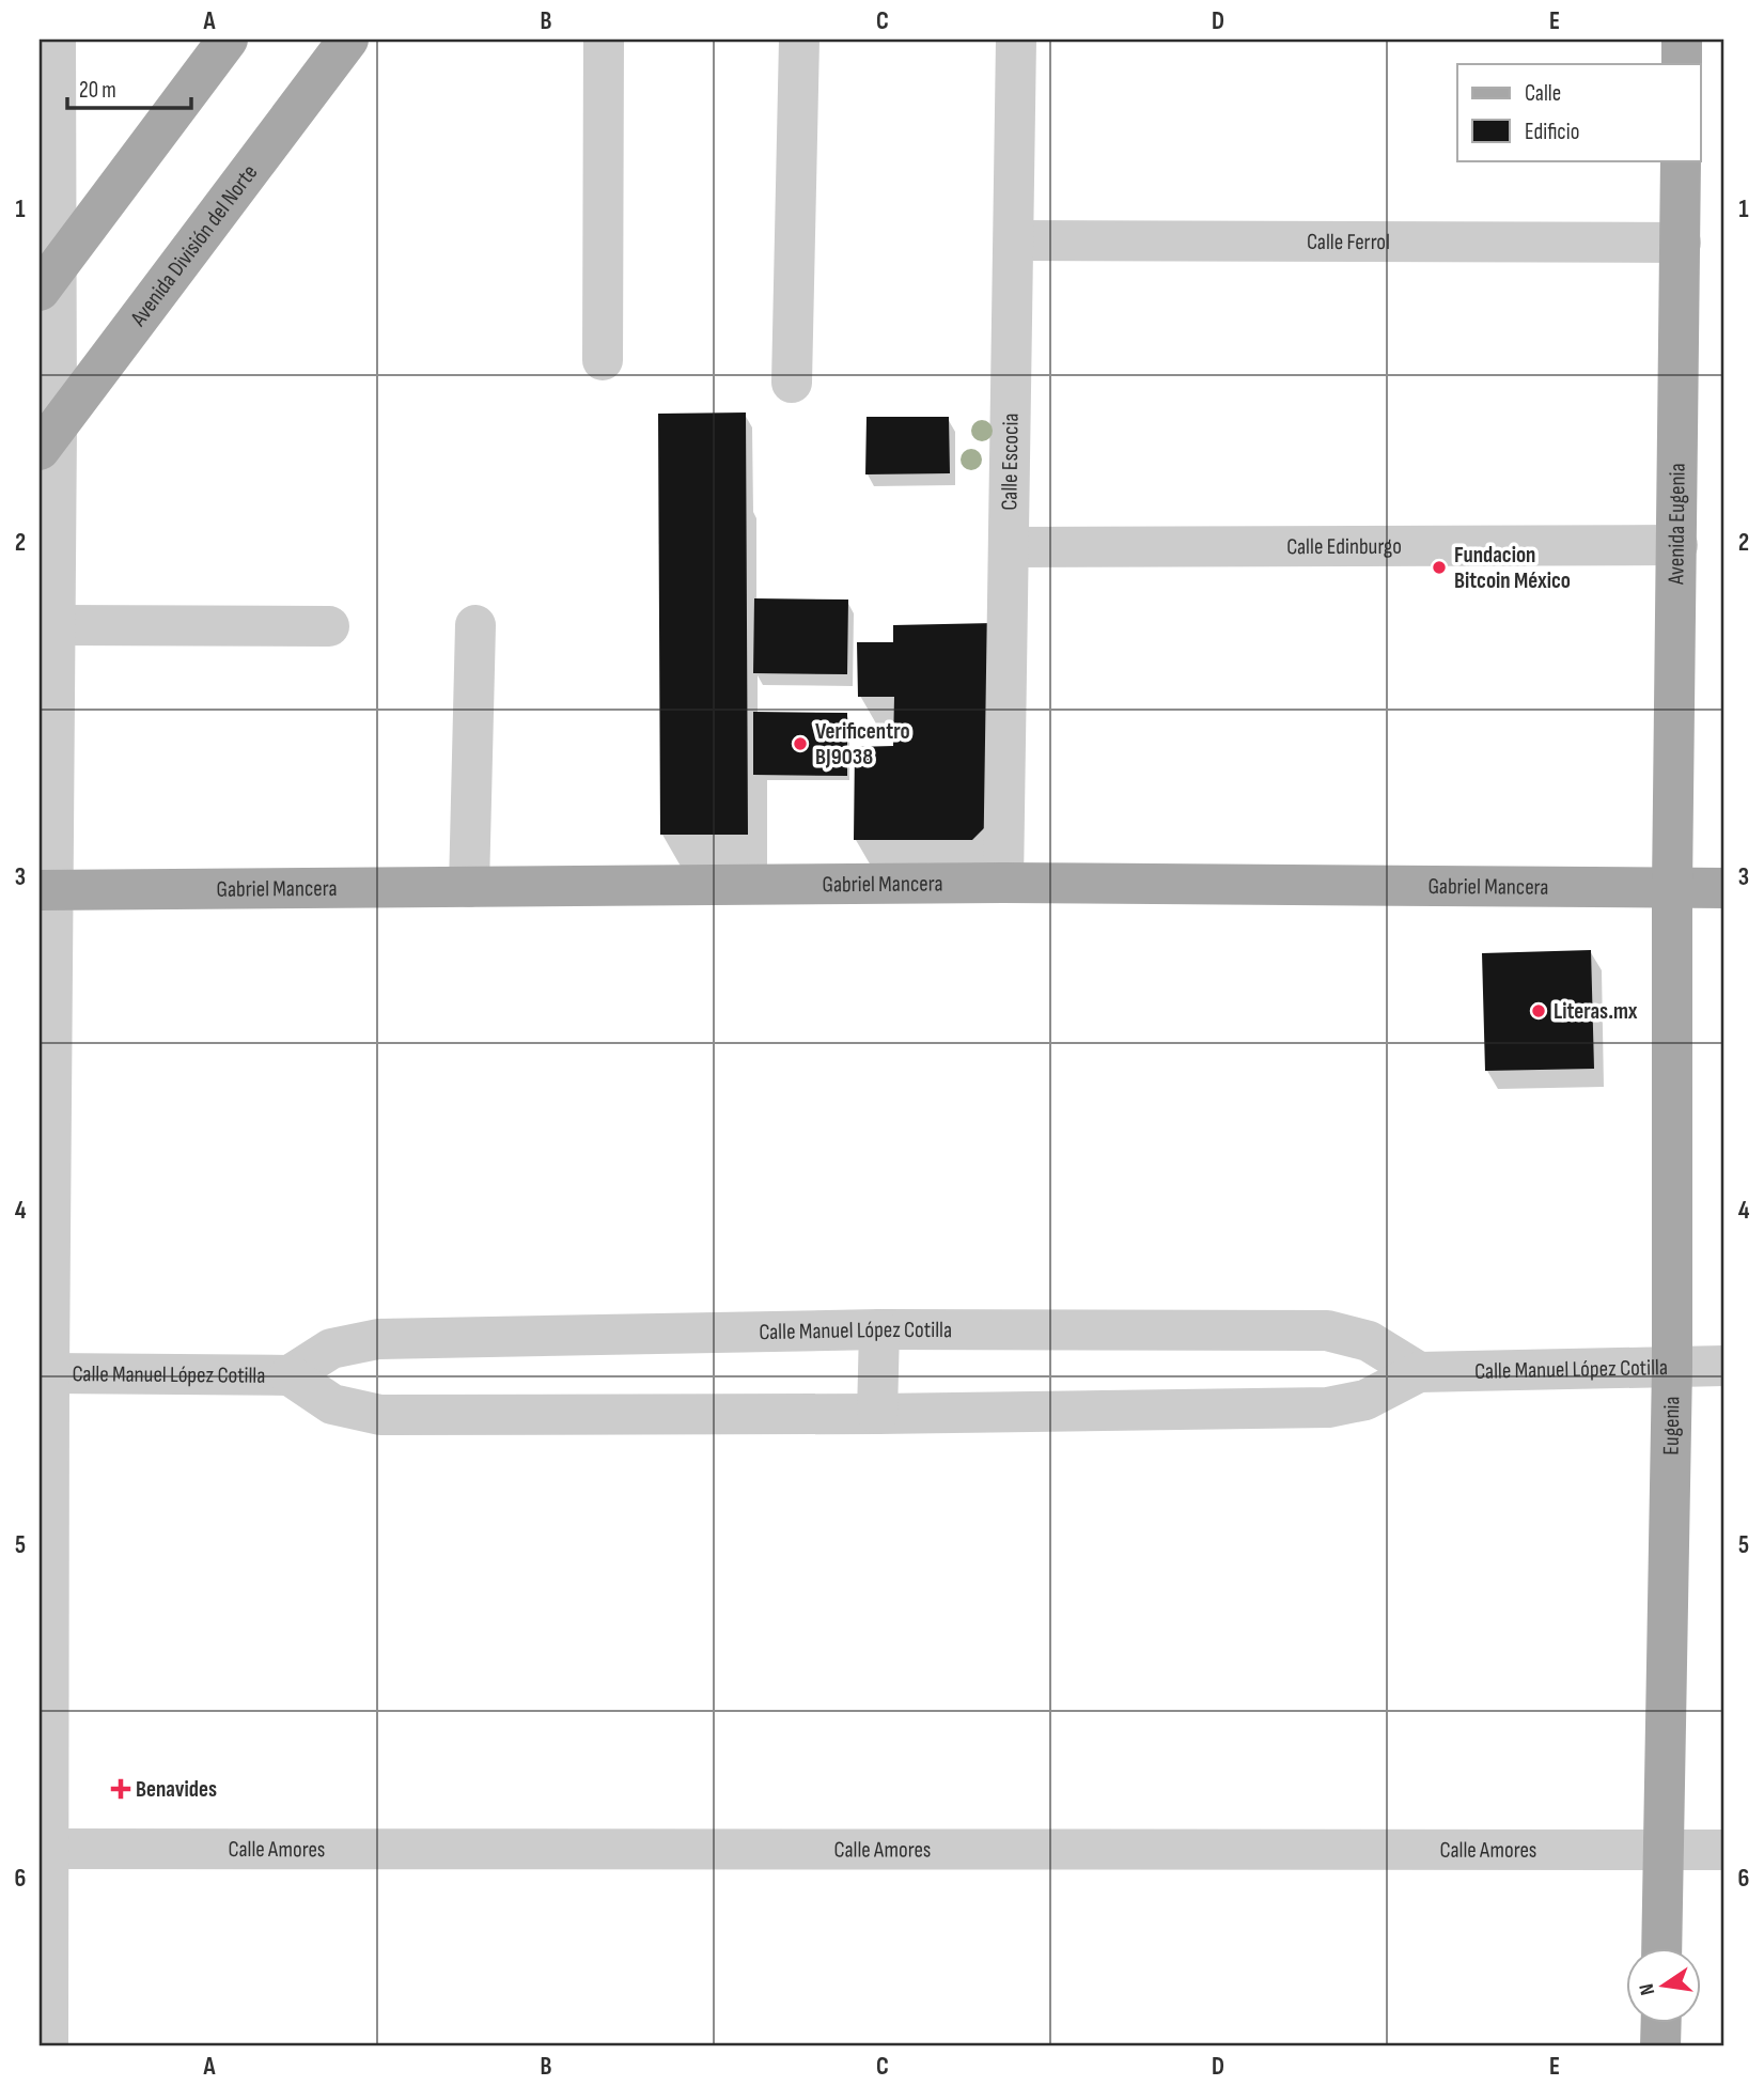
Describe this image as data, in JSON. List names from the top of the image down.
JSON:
{
  "streets": {
    "main road": [
      "Avenida División del Norte",
      "Avenida Eugenia",
      "Gabriel Mancera",
      "Eugenia"
    ],
    "street": [
      "Calle Ferrol",
      "Calle Escocia",
      "Calle Edinburgo",
      "Calle Manuel López Cotilla",
      "Calle Amores"
    ]
  },
  "crossings": [
    ["Calle Ferrol", "Calle Escocia"],
    ["Calle Ferrol", "Avenida Eugenia"],
    ["Calle Escocia", "Calle Edinburgo"],
    ["Calle Escocia", "Gabriel Mancera"],
    ["Avenida Eugenia", "Calle Edinburgo"],
    ["Avenida Eugenia", "Gabriel Mancera"],
    ["Avenida Eugenia", "Eugenia"],
    ["Gabriel Mancera", "Eugenia"],
    ["Calle Manuel López Cotilla", "Eugenia"],
    ["Eugenia", "Calle Amores"]
  ],
  "places": {
    "other": ["Fundacion Bitcoin México", "Verificentro BJ9038", "Literas.mx"],
    "health": ["Benavides"]
  },
  "legend": ["Calle", "Edificio"],
  "scale_bar": "20 m",
  "north": "left",
  "grid": {
    "columns": [
      "A",
      "B",
      "C",
      "D",
      "E"
    ],
    "rows": [
      "1",
      "2",
      "3",
      "4",
      "5",
      "6"
    ]
  }
}
